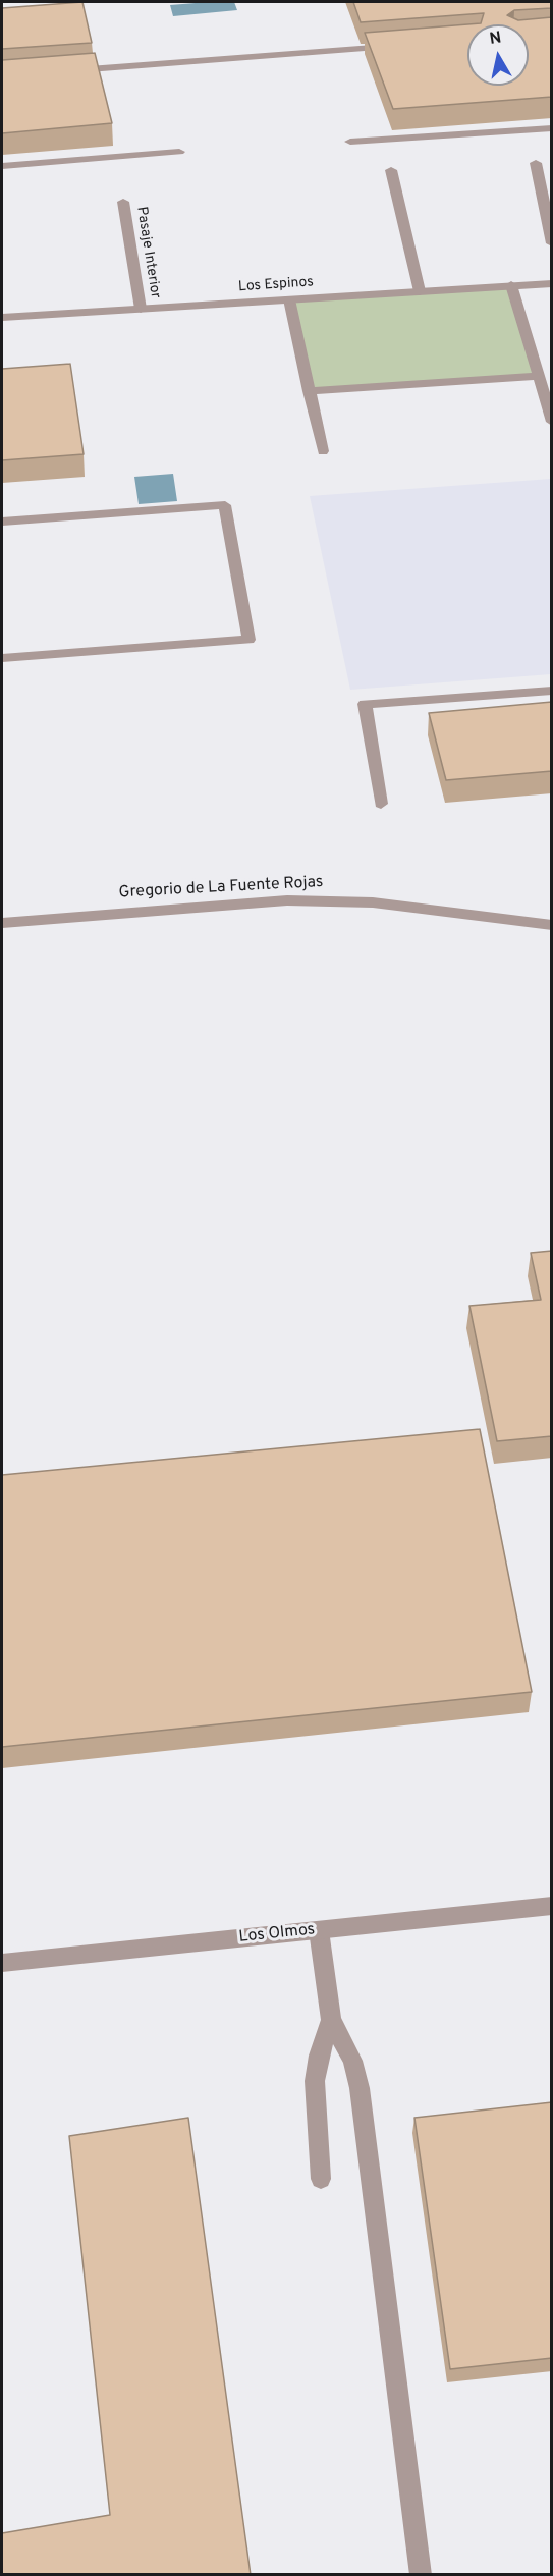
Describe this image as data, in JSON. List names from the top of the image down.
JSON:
{
  "streets": {
    "street": [
      "Pasaje Interior",
      "Los Espinos",
      "Gregorio de La Fuente Rojas",
      "Los Olmos"
    ]
  },
  "crossings": [
    ["Pasaje Interior", "Los Espinos"]
  ],
  "north": "top"
}
